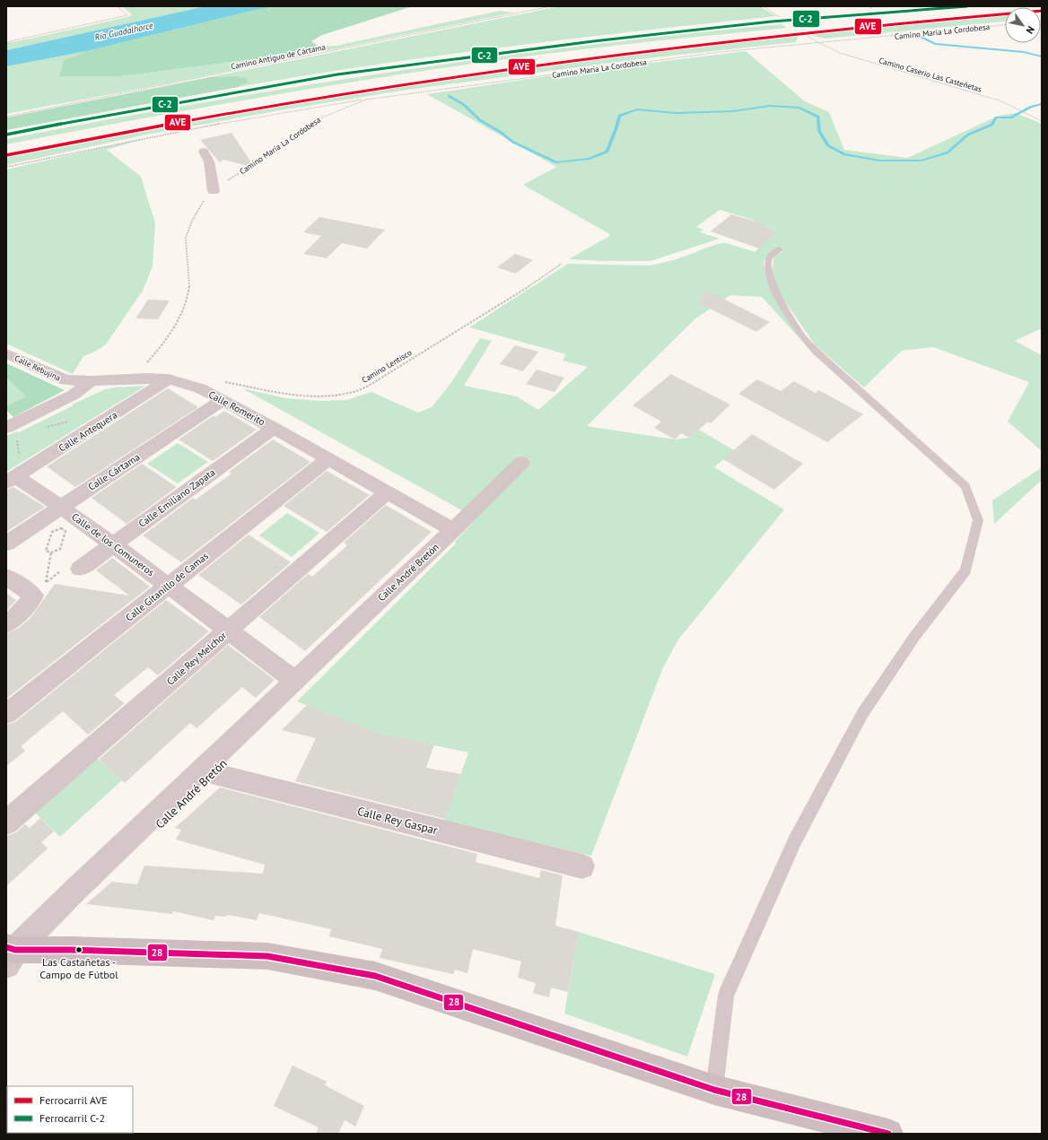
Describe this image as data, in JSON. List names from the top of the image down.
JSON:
{
  "streets": {
    "street": [
      "Calle Rebujina",
      "Calle Romerito",
      "Calle Antequera",
      "Calle Cártama",
      "Calle Emiliano Zapata",
      "Calle de los Comuneros",
      "Calle André Bretón",
      "Calle Gitanillo de Camas",
      "Calle Rey Melchor",
      "Calle Rey Gaspar"
    ],
    "path": [
      "Camino María La Cordobesa",
      "Camino Antiguo de Cártama",
      "Camino Caserio Las Casteñetas",
      "Camino Lentisco"
    ]
  },
  "crossings": [
    ["Camino María La Cordobesa", "Camino Caserio Las Casteñetas"],
    ["Camino María La Cordobesa", "Calle Romerito"],
    ["Calle Rebujina", "Calle Romerito"],
    ["Calle Romerito", "Calle Antequera"],
    ["Calle Romerito", "Calle Cártama"],
    ["Calle Romerito", "Calle Emiliano Zapata"],
    ["Calle Romerito", "Calle André Bretón"],
    ["Calle Romerito", "Calle Gitanillo de Camas"],
    ["Calle Romerito", "Calle Rey Melchor"],
    ["Calle Antequera", "Calle de los Comuneros"],
    ["Calle Cártama", "Calle de los Comuneros"],
    ["Calle Emiliano Zapata", "Calle de los Comuneros"],
    ["Calle de los Comuneros", "Calle André Bretón"],
    ["Calle de los Comuneros", "Calle Gitanillo de Camas"],
    ["Calle de los Comuneros", "Calle Rey Melchor"],
    ["Calle André Bretón", "Calle Rey Gaspar"]
  ],
  "water": ["Río Guadalhorce"],
  "places": ["Las Castañetas - Campo de Fútbol"],
  "lines": ["rail line C-2", "rail line AVE", "transit line 28"],
  "legend": ["Ferrocarril AVE", "Ferrocarril C-2"],
  "north": "bottom right"
}
